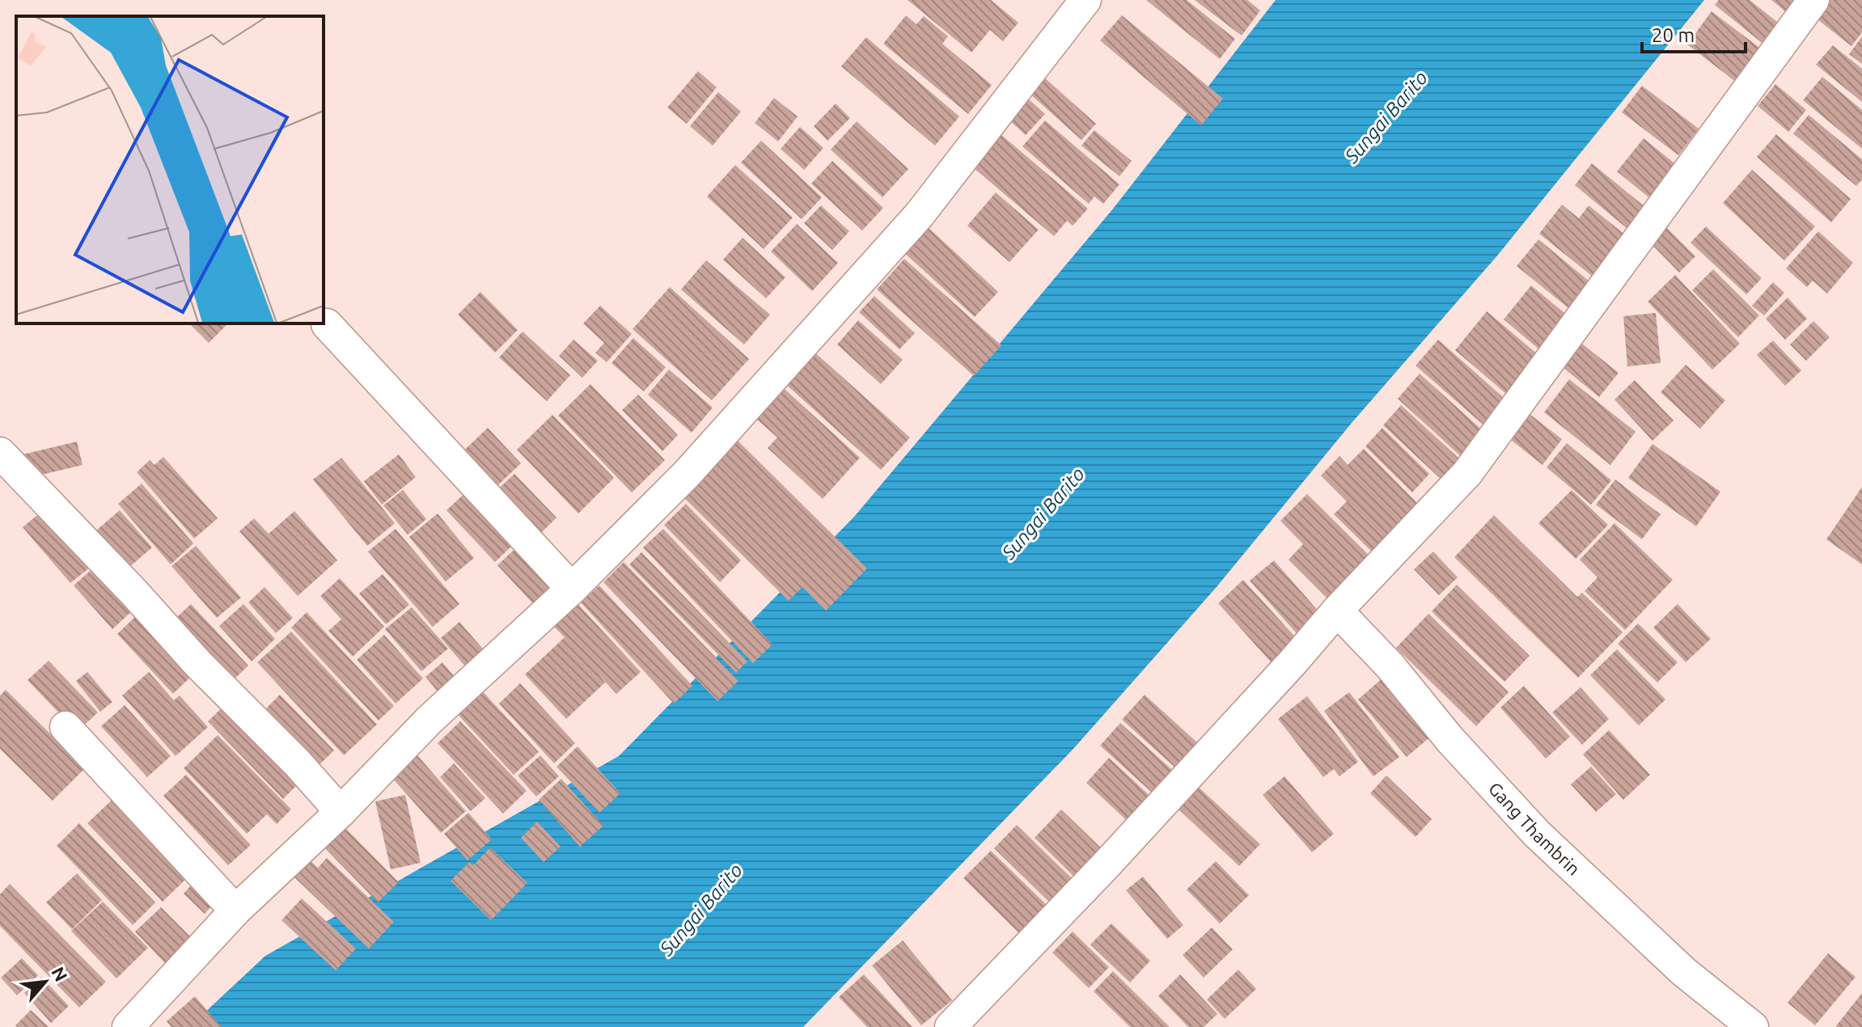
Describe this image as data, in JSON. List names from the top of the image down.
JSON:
{
  "streets": {
    "street": ["Gang Thambrin"]
  },
  "water": ["Sungai Barito"],
  "scale_bar": "20 m",
  "north": "top right"
}
